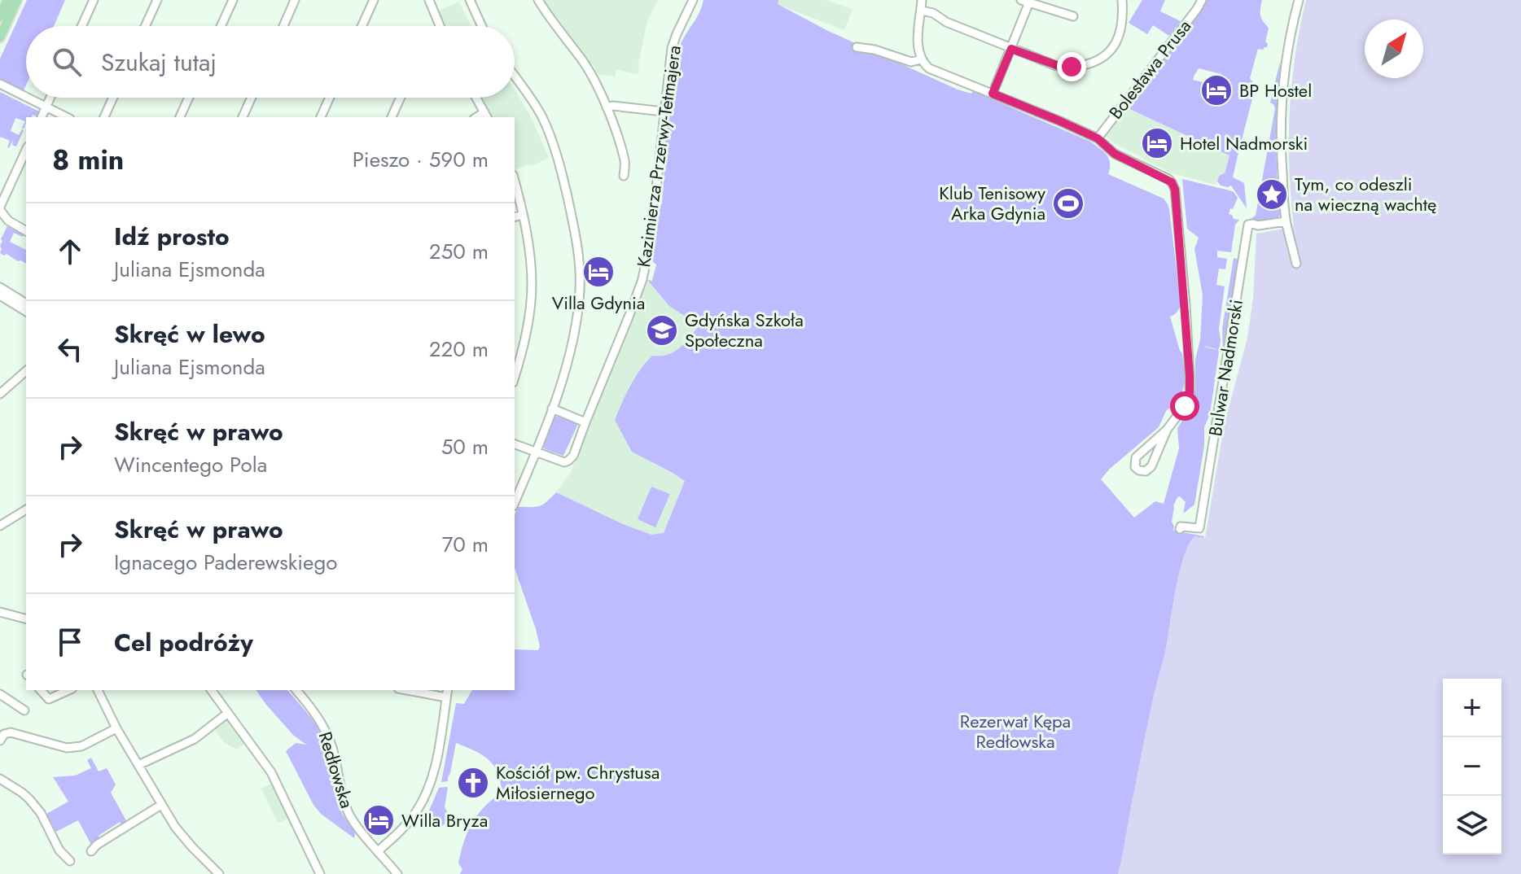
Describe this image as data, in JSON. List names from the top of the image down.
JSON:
{
  "streets": {
    "street": [
      "Bolesława Prusa",
      "Kazimierza Przerwy-Tetmajera",
      "Bulwar Nadmorski",
      "Redłowska"
    ]
  },
  "parks": ["Rezerwat Kępa Redłowska"],
  "places": {
    "hotel": [
      "BP Hostel",
      "Hotel Nadmorski",
      "Villa Gdynia",
      "Willa Bryza"
    ],
    "place": ["Tym, co odeszli na wieczną wachtę"],
    "sports": ["Klub Tenisowy Arka Gdynia"],
    "school or university": ["Gdyńska Szkoła Społeczna"],
    "church": ["Kościół pw. Chrystusa Miłosiernego"]
  },
  "north": "top right",
  "page": {
    "search": "Szukaj tutaj",
    "heading": ["8 min", "Pieszo · 590 m"],
    "list": [
      ["Idź prosto", "Juliana Ejsmonda", "250 m"],
      ["Skręć w lewo", "Juliana Ejsmonda", "220 m"],
      ["Skręć w prawo", "Wincentego Pola", "50 m"],
      ["Skręć w prawo", "Ignacego Paderewskiego", "70 m"],
      "Cel podróży"
    ],
    "map_buttons": ["+", "−"]
  }
}
